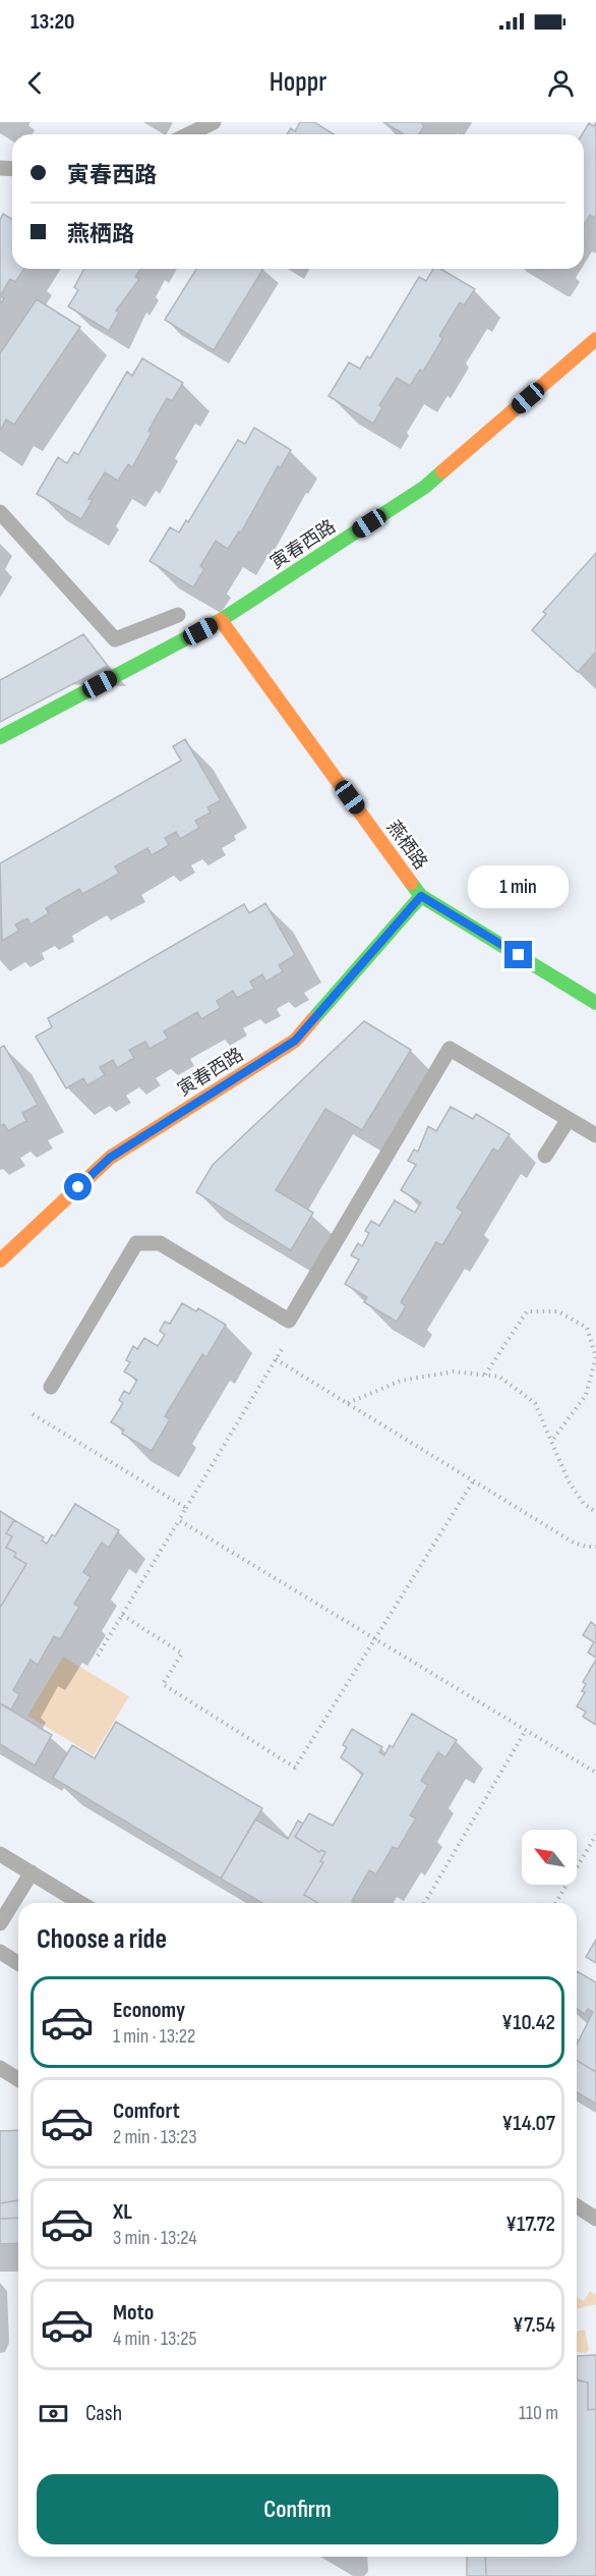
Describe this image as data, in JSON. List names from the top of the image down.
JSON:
{
  "streets": {
    "street": ["寅春西路", "燕栖路"]
  },
  "crossings": [
    ["寅春西路", "燕栖路"]
  ],
  "north": "top left",
  "page": {
    "status": "13:20",
    "header": "Hoppr",
    "banner": ["寅春西路", "燕栖路"],
    "bubble": "1 min",
    "heading": "Choose a ride",
    "list": [
      {
        "name": "Economy",
        "note": "1 min · 13:22",
        "value": "¥10.42"
      },
      {
        "name": "Comfort",
        "note": "2 min · 13:23",
        "value": "¥14.07"
      },
      {
        "name": "XL",
        "note": "3 min · 13:24",
        "value": "¥17.72"
      },
      {
        "name": "Moto",
        "note": "4 min · 13:25",
        "value": "¥7.54"
      }
    ],
    "pay": ["Cash", "110 m"],
    "buttons": "Confirm"
  }
}
